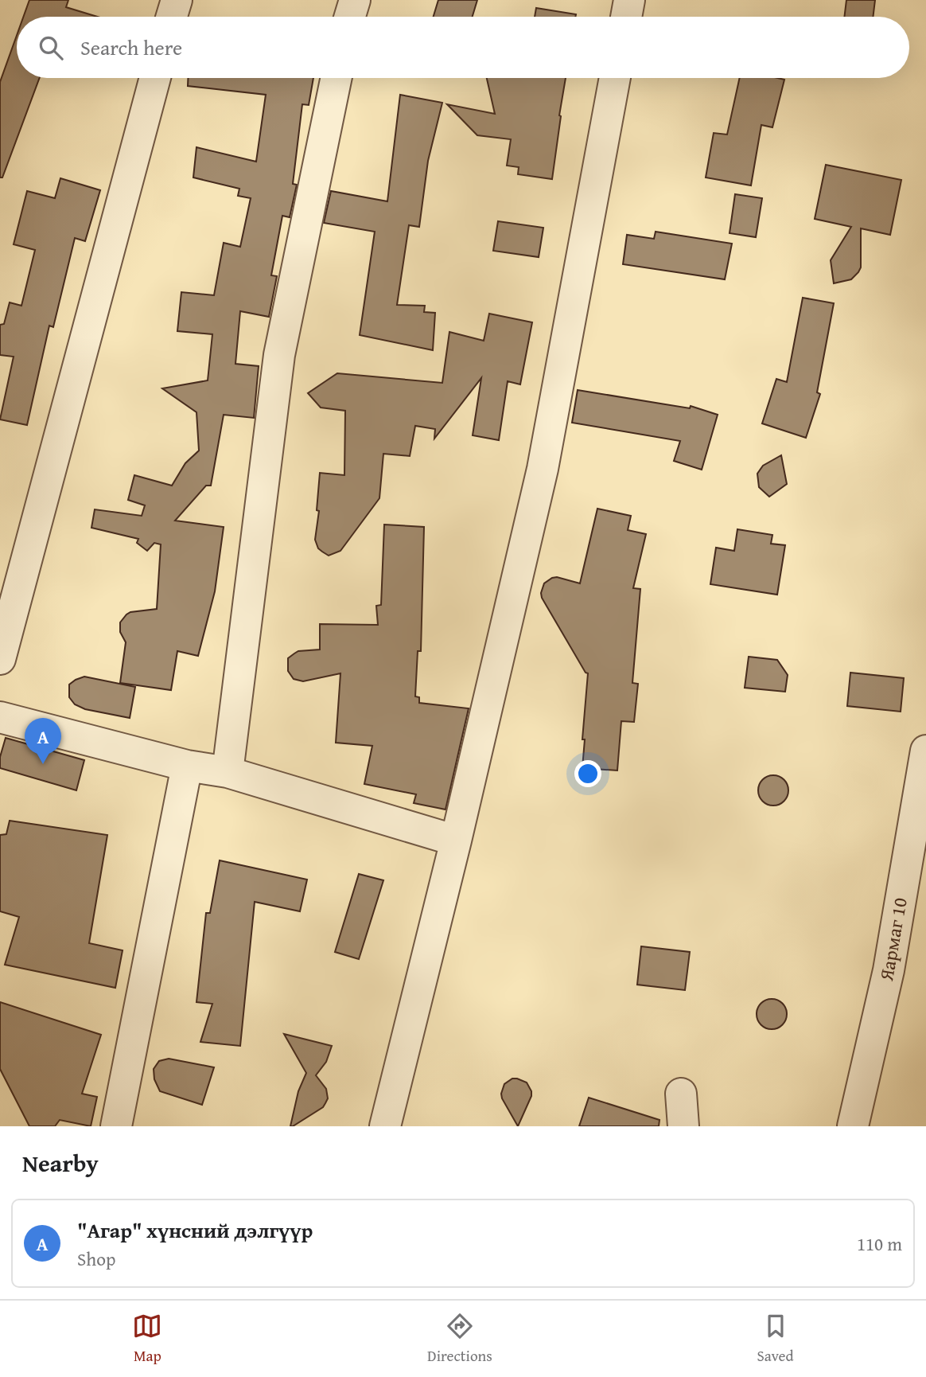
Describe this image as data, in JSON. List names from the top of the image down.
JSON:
{
  "streets": {
    "street": ["Яармаг 10"]
  },
  "page": {
    "search": "Search here",
    "pins": "A",
    "heading": "Nearby",
    "list": [
      {
        "mark": "A",
        "name": "\"Агар\" хүнсний дэлгүүр",
        "note": "Shop",
        "value": "110 m"
      }
    ],
    "nav": ["Map", "Directions", "Saved"]
  }
}
